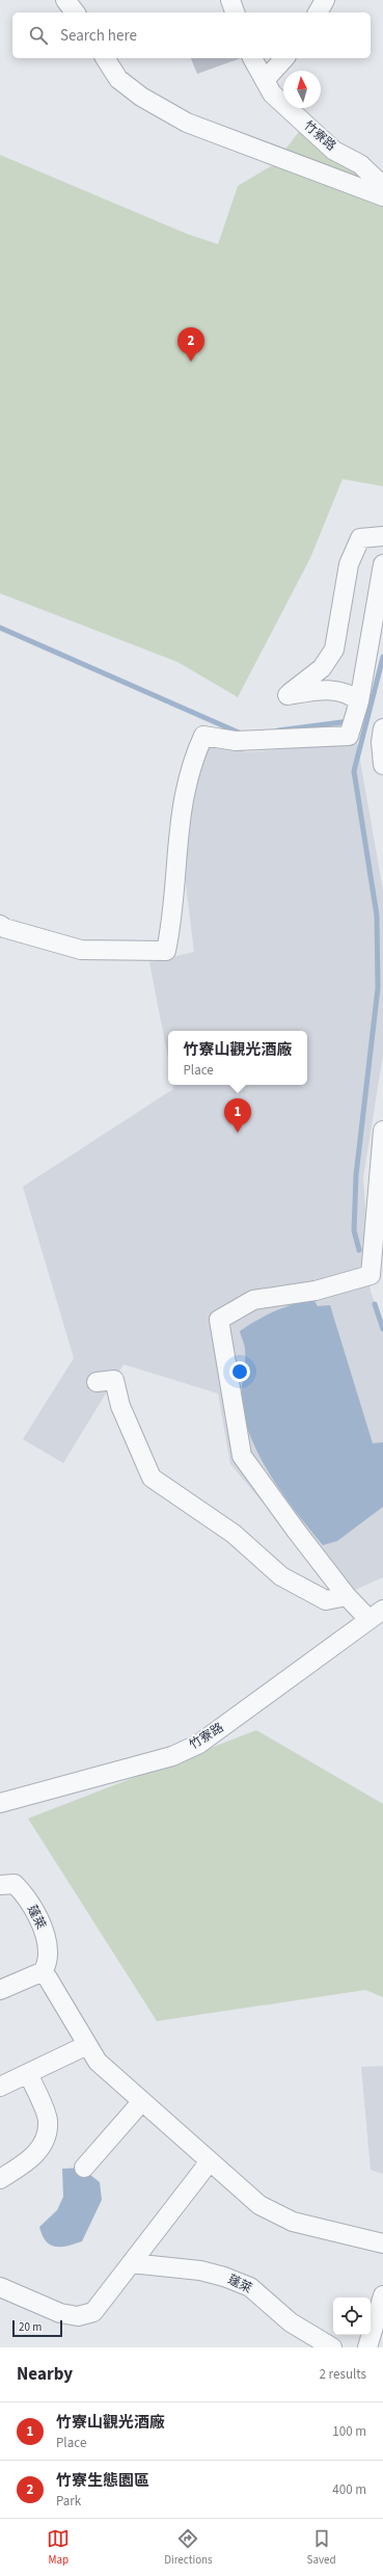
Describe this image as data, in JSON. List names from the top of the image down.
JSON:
{
  "streets": {
    "street": ["竹寮路", "蓬萊"]
  },
  "scale_bar": "20 m",
  "north": "top",
  "page": {
    "search": "Search here",
    "pins": ["2", "1"],
    "popup": ["竹寮山觀光酒廠", "Place"],
    "scale": "20 m",
    "heading": ["Nearby", "2 results"],
    "list": [
      {
        "mark": "1",
        "name": "竹寮山觀光酒廠",
        "note": "Place",
        "value": "100 m"
      },
      {
        "mark": "2",
        "name": "竹寮生態園區",
        "note": "Park",
        "value": "400 m"
      }
    ],
    "nav": ["Map", "Directions", "Saved"]
  }
}
